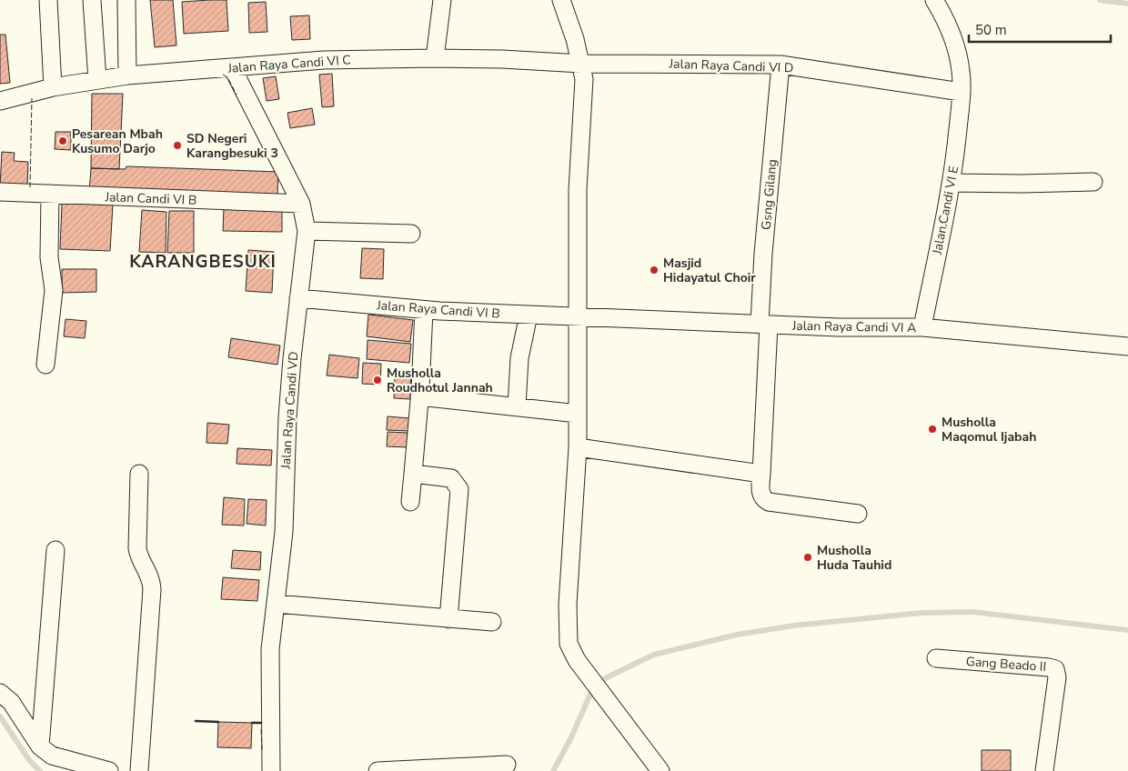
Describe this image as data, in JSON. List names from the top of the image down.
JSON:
{
  "streets": {
    "street": [
      "Jalan Raya Candi VI C",
      "Jalan Raya Candi VI D",
      "Gsng Gilang",
      "Jalan Candi VI B",
      "Jalan.Candi VI E",
      "Jalan Raya Candi VI B",
      "Jalan Raya Candi VI A",
      "Jalan Raya Candi VD",
      "Gang Beado II"
    ]
  },
  "crossings": [
    ["Jalan Raya Candi VI C", "Jalan Raya Candi VI D"],
    ["Jalan Raya Candi VI C", "Jalan Raya Candi VD"],
    ["Jalan Raya Candi VI D", "Gsng Gilang"],
    ["Jalan Raya Candi VI D", "Jalan.Candi VI E"],
    ["Gsng Gilang", "Jalan Raya Candi VI A"],
    ["Jalan Candi VI B", "Jalan Raya Candi VD"],
    ["Jalan.Candi VI E", "Jalan Raya Candi VI A"],
    ["Jalan Raya Candi VI B", "Jalan Raya Candi VI A"],
    ["Jalan Raya Candi VI B", "Jalan Raya Candi VD"]
  ],
  "districts": ["KARANGBESUKI"],
  "places": [
    "Pesarean Mbah Kusumo Darjo",
    "SD Negeri Karangbesuki 3",
    "Masjid Hidayatul Choir",
    "Musholla Roudhotul Jannah",
    "Musholla Maqomul Ijabah",
    "Musholla Huda Tauhid"
  ],
  "scale_bar": "50 m"
}
